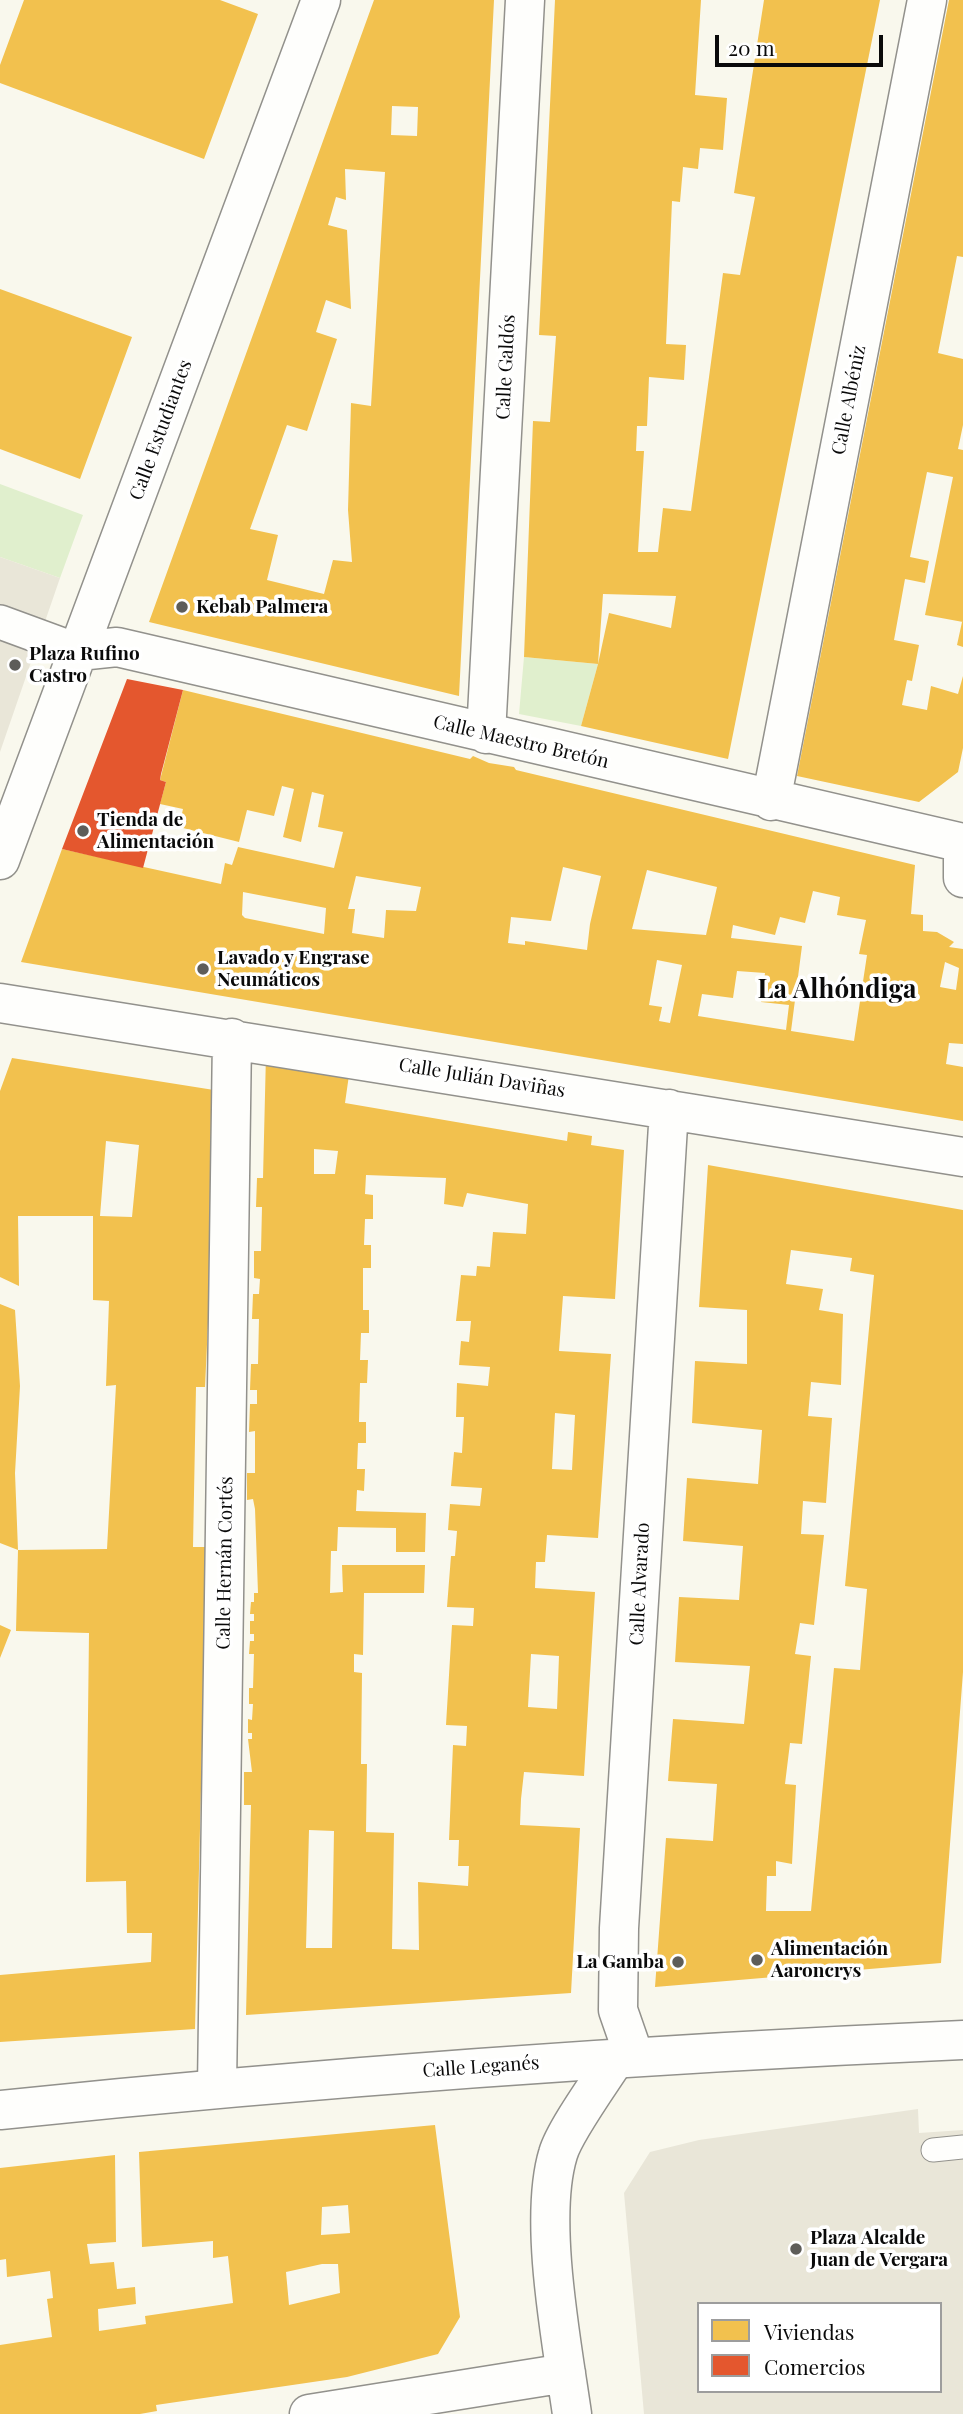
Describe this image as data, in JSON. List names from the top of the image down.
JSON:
{
  "streets": {
    "street": [
      "Calle Galdós",
      "Calle Albéniz",
      "Calle Estudiantes",
      "Calle Maestro Bretón",
      "Calle Julián Daviñas",
      "Calle Hernán Cortés",
      "Calle Alvarado",
      "Calle Leganés"
    ]
  },
  "crossings": [
    ["Calle Galdós", "Calle Maestro Bretón"],
    ["Calle Albéniz", "Calle Maestro Bretón"],
    ["Calle Estudiantes", "Calle Maestro Bretón"],
    ["Calle Julián Daviñas", "Calle Hernán Cortés"],
    ["Calle Julián Daviñas", "Calle Alvarado"],
    ["Calle Hernán Cortés", "Calle Leganés"],
    ["Calle Alvarado", "Calle Leganés"]
  ],
  "districts": ["La Alhóndiga"],
  "places": [
    "Kebab Palmera",
    "Plaza Rufino Castro",
    "Tienda de Alimentación",
    "Lavado y Engrase Neumáticos",
    "Alimentación Aaroncrys",
    "La Gamba",
    "Plaza Alcalde Juan de Vergara"
  ],
  "legend": ["Viviendas", "Comercios"],
  "scale_bar": "20 m"
}
